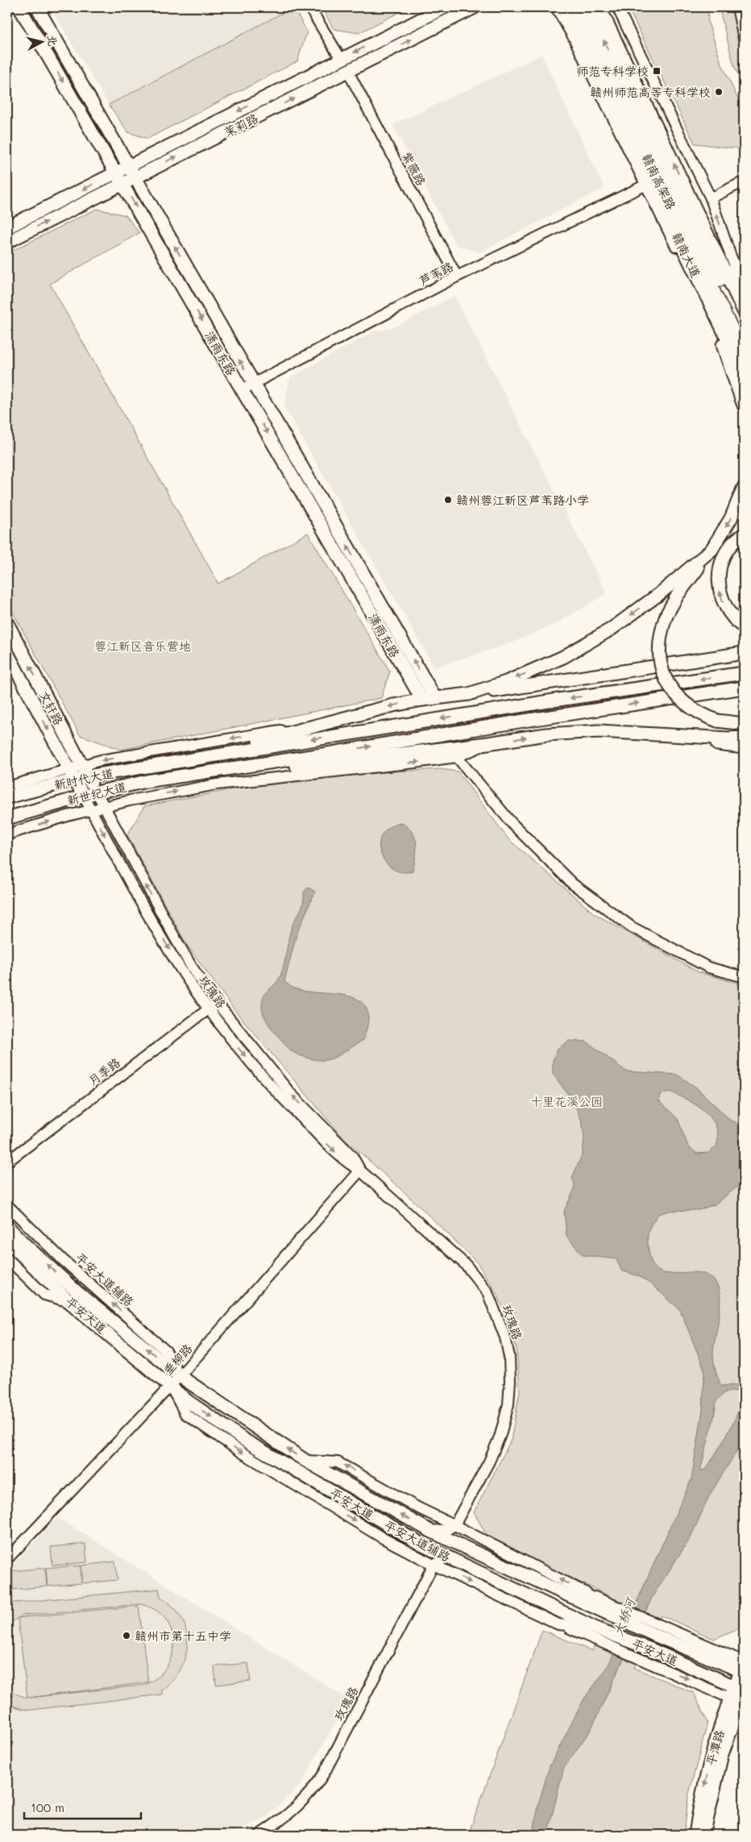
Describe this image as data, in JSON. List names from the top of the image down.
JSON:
{
  "streets": {
    "highway": ["赣南高架路"],
    "main road": [
      "茉莉路",
      "赣南大道",
      "潇雨东路",
      "文轩路",
      "新时代大道",
      "新世纪大道",
      "平安大道",
      "平潭路"
    ],
    "street": [
      "紫薇路",
      "芦苇路",
      "玫瑰路",
      "月季路",
      "平安大道辅路",
      "垂柳路"
    ]
  },
  "crossings": [
    ["茉莉路", "紫薇路"],
    ["茉莉路", "潇雨东路"],
    ["紫薇路", "芦苇路"],
    ["芦苇路", "潇雨东路"],
    ["文轩路", "新时代大道"],
    ["文轩路", "新世纪大道"],
    ["文轩路", "玫瑰路"],
    ["新世纪大道", "玫瑰路"],
    ["玫瑰路", "月季路"],
    ["玫瑰路", "平安大道辅路"],
    ["玫瑰路", "垂柳路"],
    ["平安大道辅路", "平安大道"],
    ["平安大道辅路", "垂柳路"],
    ["平安大道", "垂柳路"],
    ["平安大道", "平潭路"]
  ],
  "water": ["大桥河"],
  "parks": ["蓉江新区音乐营地", "十里花溪公园"],
  "places": {
    "transit": ["师范专科学校"],
    "other": ["赣州师范高等专科学校", "赣州蓉江新区芦苇路小学", "赣州市第十五中学"]
  },
  "scale_bar": "100 m",
  "north": "right"
}
